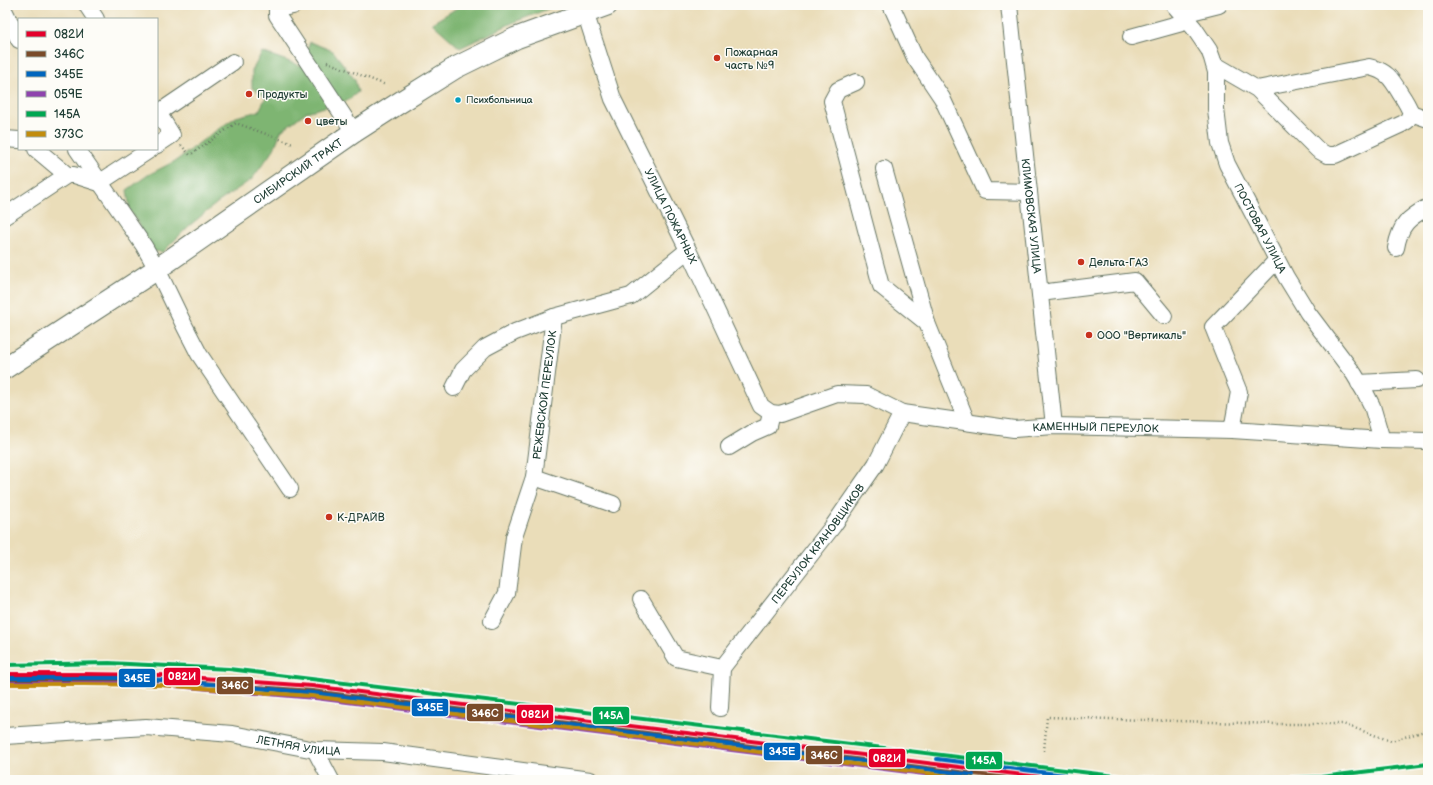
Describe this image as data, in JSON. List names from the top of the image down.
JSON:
{
  "streets": {
    "main road": ["СИБИРСКИЙ ТРАКТ"],
    "street": [
      "КЛИМОВСКАЯ УЛИЦА",
      "УЛИЦА ПОЖАРНЫХ",
      "ПОСТОВАЯ УЛИЦА",
      "РЕЖЕВСКОЙ ПЕРЕУЛОК",
      "КАМЕННЫЙ ПЕРЕУЛОК",
      "ПЕРЕУЛОК КРАНОВЩИКОВ",
      "ЛЕТНЯЯ УЛИЦА"
    ]
  },
  "crossings": [
    ["СИБИРСКИЙ ТРАКТ", "УЛИЦА ПОЖАРНЫХ"],
    ["КЛИМОВСКАЯ УЛИЦА", "КАМЕННЫЙ ПЕРЕУЛОК"],
    ["УЛИЦА ПОЖАРНЫХ", "РЕЖЕВСКОЙ ПЕРЕУЛОК"],
    ["УЛИЦА ПОЖАРНЫХ", "КАМЕННЫЙ ПЕРЕУЛОК"],
    ["ПОСТОВАЯ УЛИЦА", "КАМЕННЫЙ ПЕРЕУЛОК"],
    ["КАМЕННЫЙ ПЕРЕУЛОК", "ПЕРЕУЛОК КРАНОВЩИКОВ"]
  ],
  "places": [
    "Пожарная часть №9",
    "Продукты",
    "Психбольница",
    "цветы",
    "Дельта-ГАЗ",
    "ООО \"Вертикаль\"",
    "К-ДРАЙВ"
  ],
  "lines": [
    "transit line 145А",
    "transit line 082И",
    "transit line 345Е",
    "transit line 346С",
    "transit line 059Е",
    "transit line 373C"
  ],
  "legend": [
    "082И",
    "346С",
    "345Е",
    "059Е",
    "145А",
    "373C"
  ]
}
